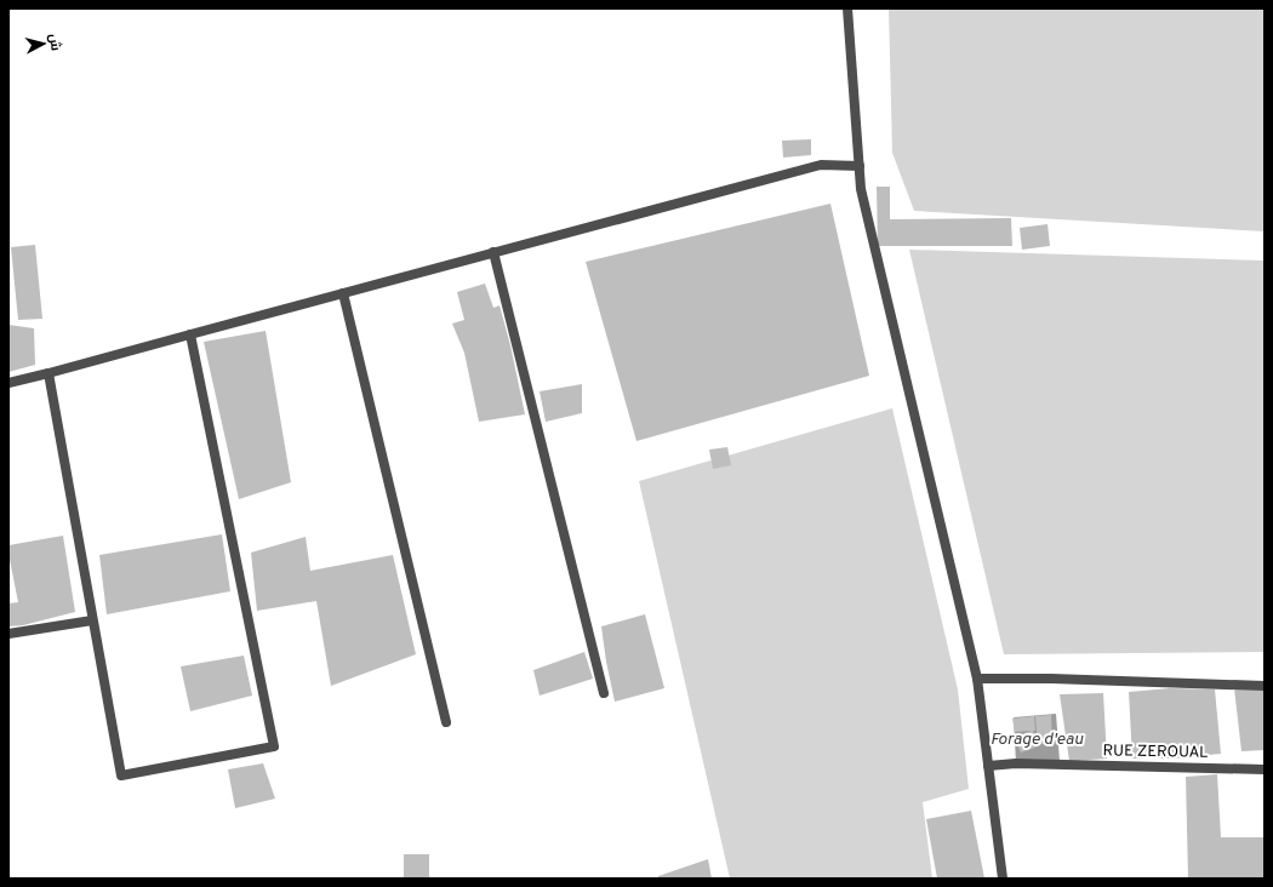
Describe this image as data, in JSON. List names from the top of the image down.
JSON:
{
  "streets": {
    "street": ["RUE ZEROUAL"]
  },
  "water": ["Forage d'eau"],
  "north": "right"
}
